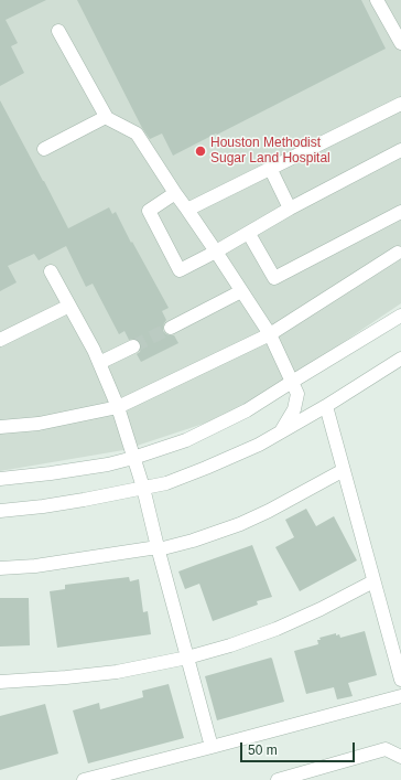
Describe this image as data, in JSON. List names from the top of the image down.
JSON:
{
  "places": ["Houston Methodist Sugar Land Hospital"],
  "scale_bar": "50 m"
}
